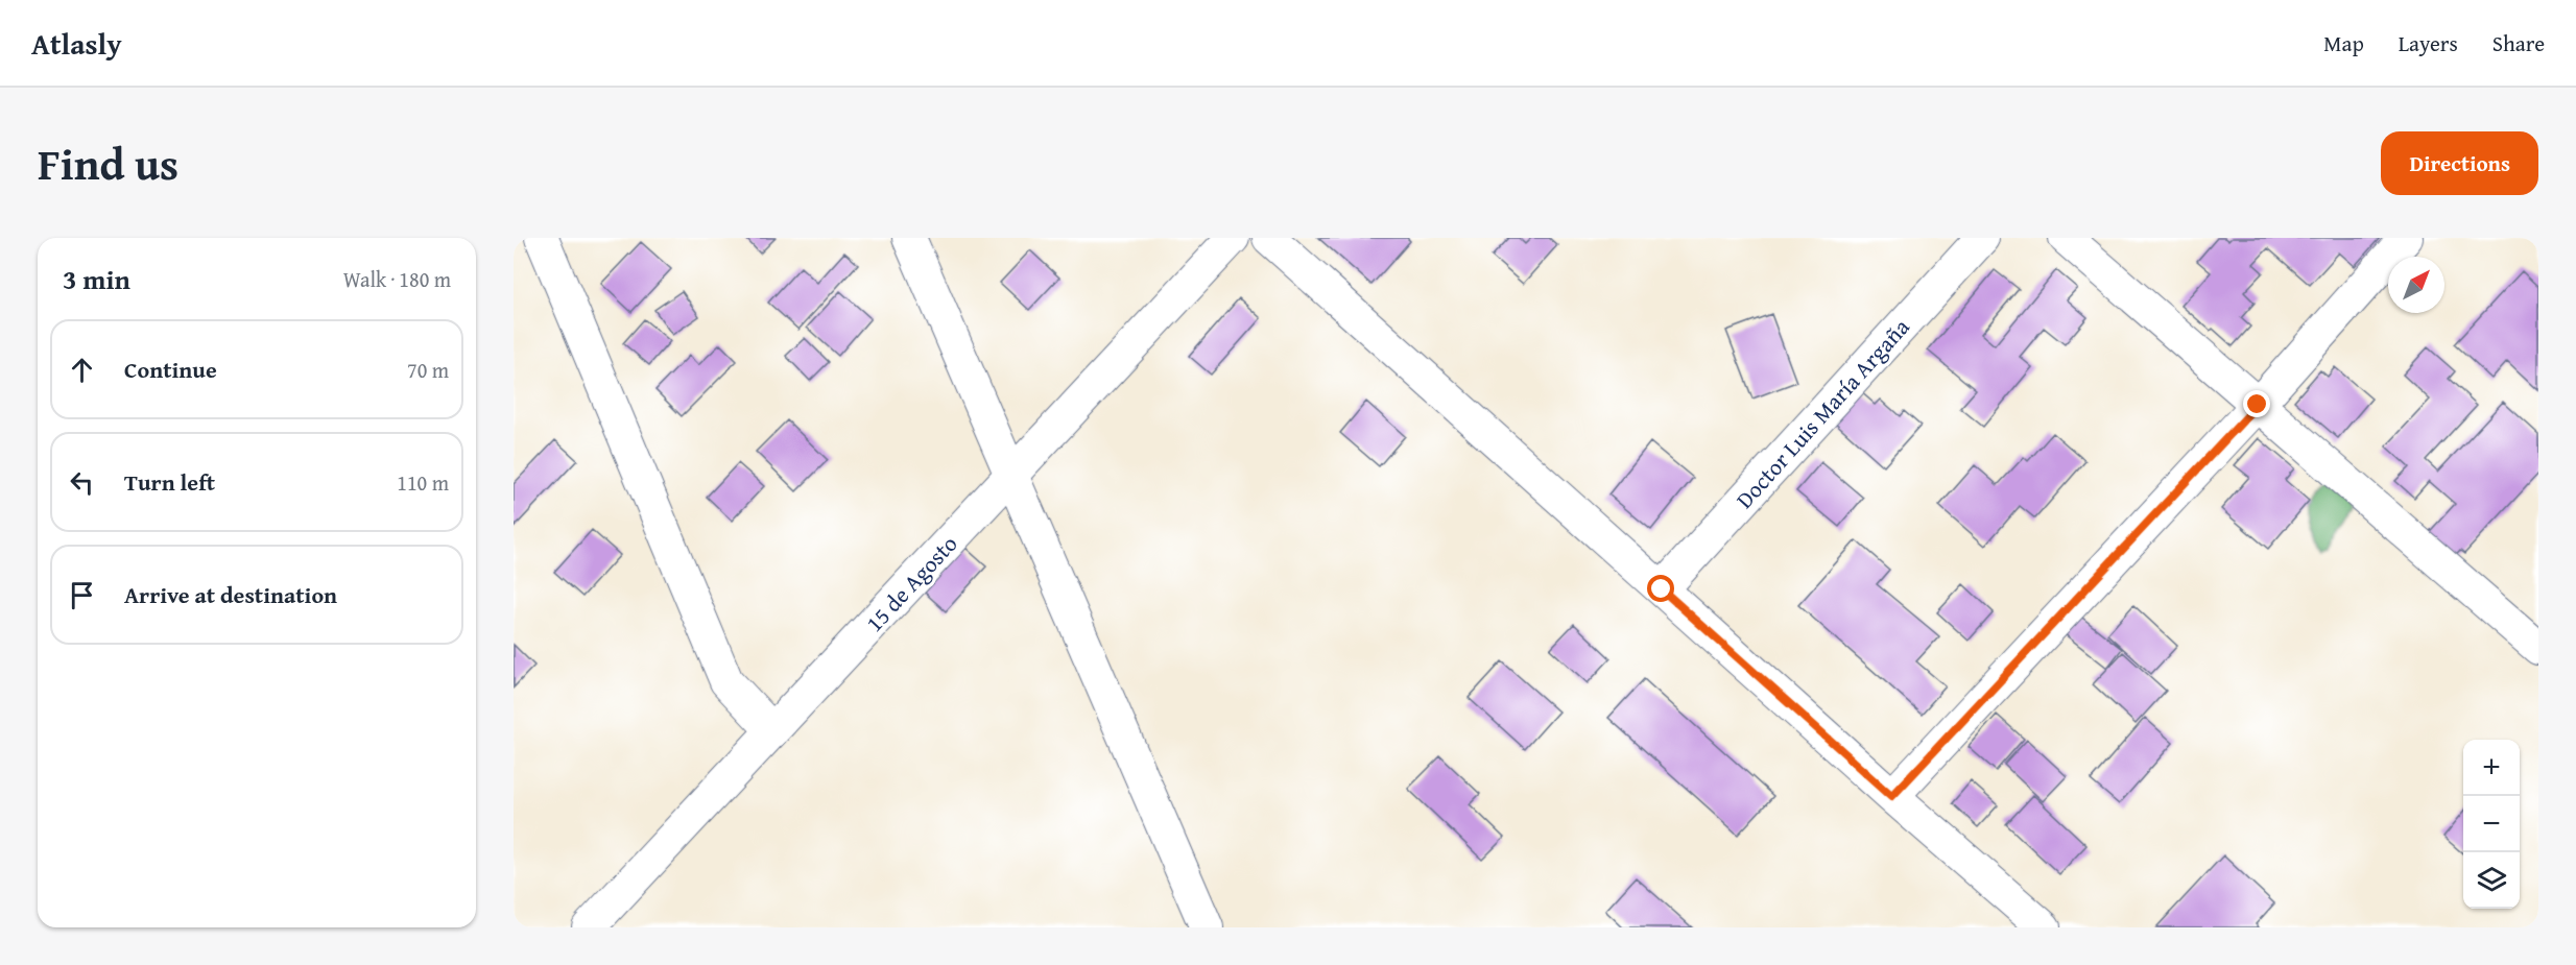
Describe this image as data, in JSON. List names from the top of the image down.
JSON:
{
  "streets": {
    "street": ["Doctor Luis María Argaña", "15 de Agosto"]
  },
  "north": "top right",
  "page": {
    "header": "Atlasly",
    "nav": ["Map", "Layers", "Share"],
    "title": "Find us",
    "buttons": "Directions",
    "heading": ["3 min", "Walk · 180 m"],
    "list": [
      ["Continue", "70 m"],
      ["Turn left", "110 m"],
      "Arrive at destination"
    ],
    "map_buttons": ["+", "−"]
  }
}
